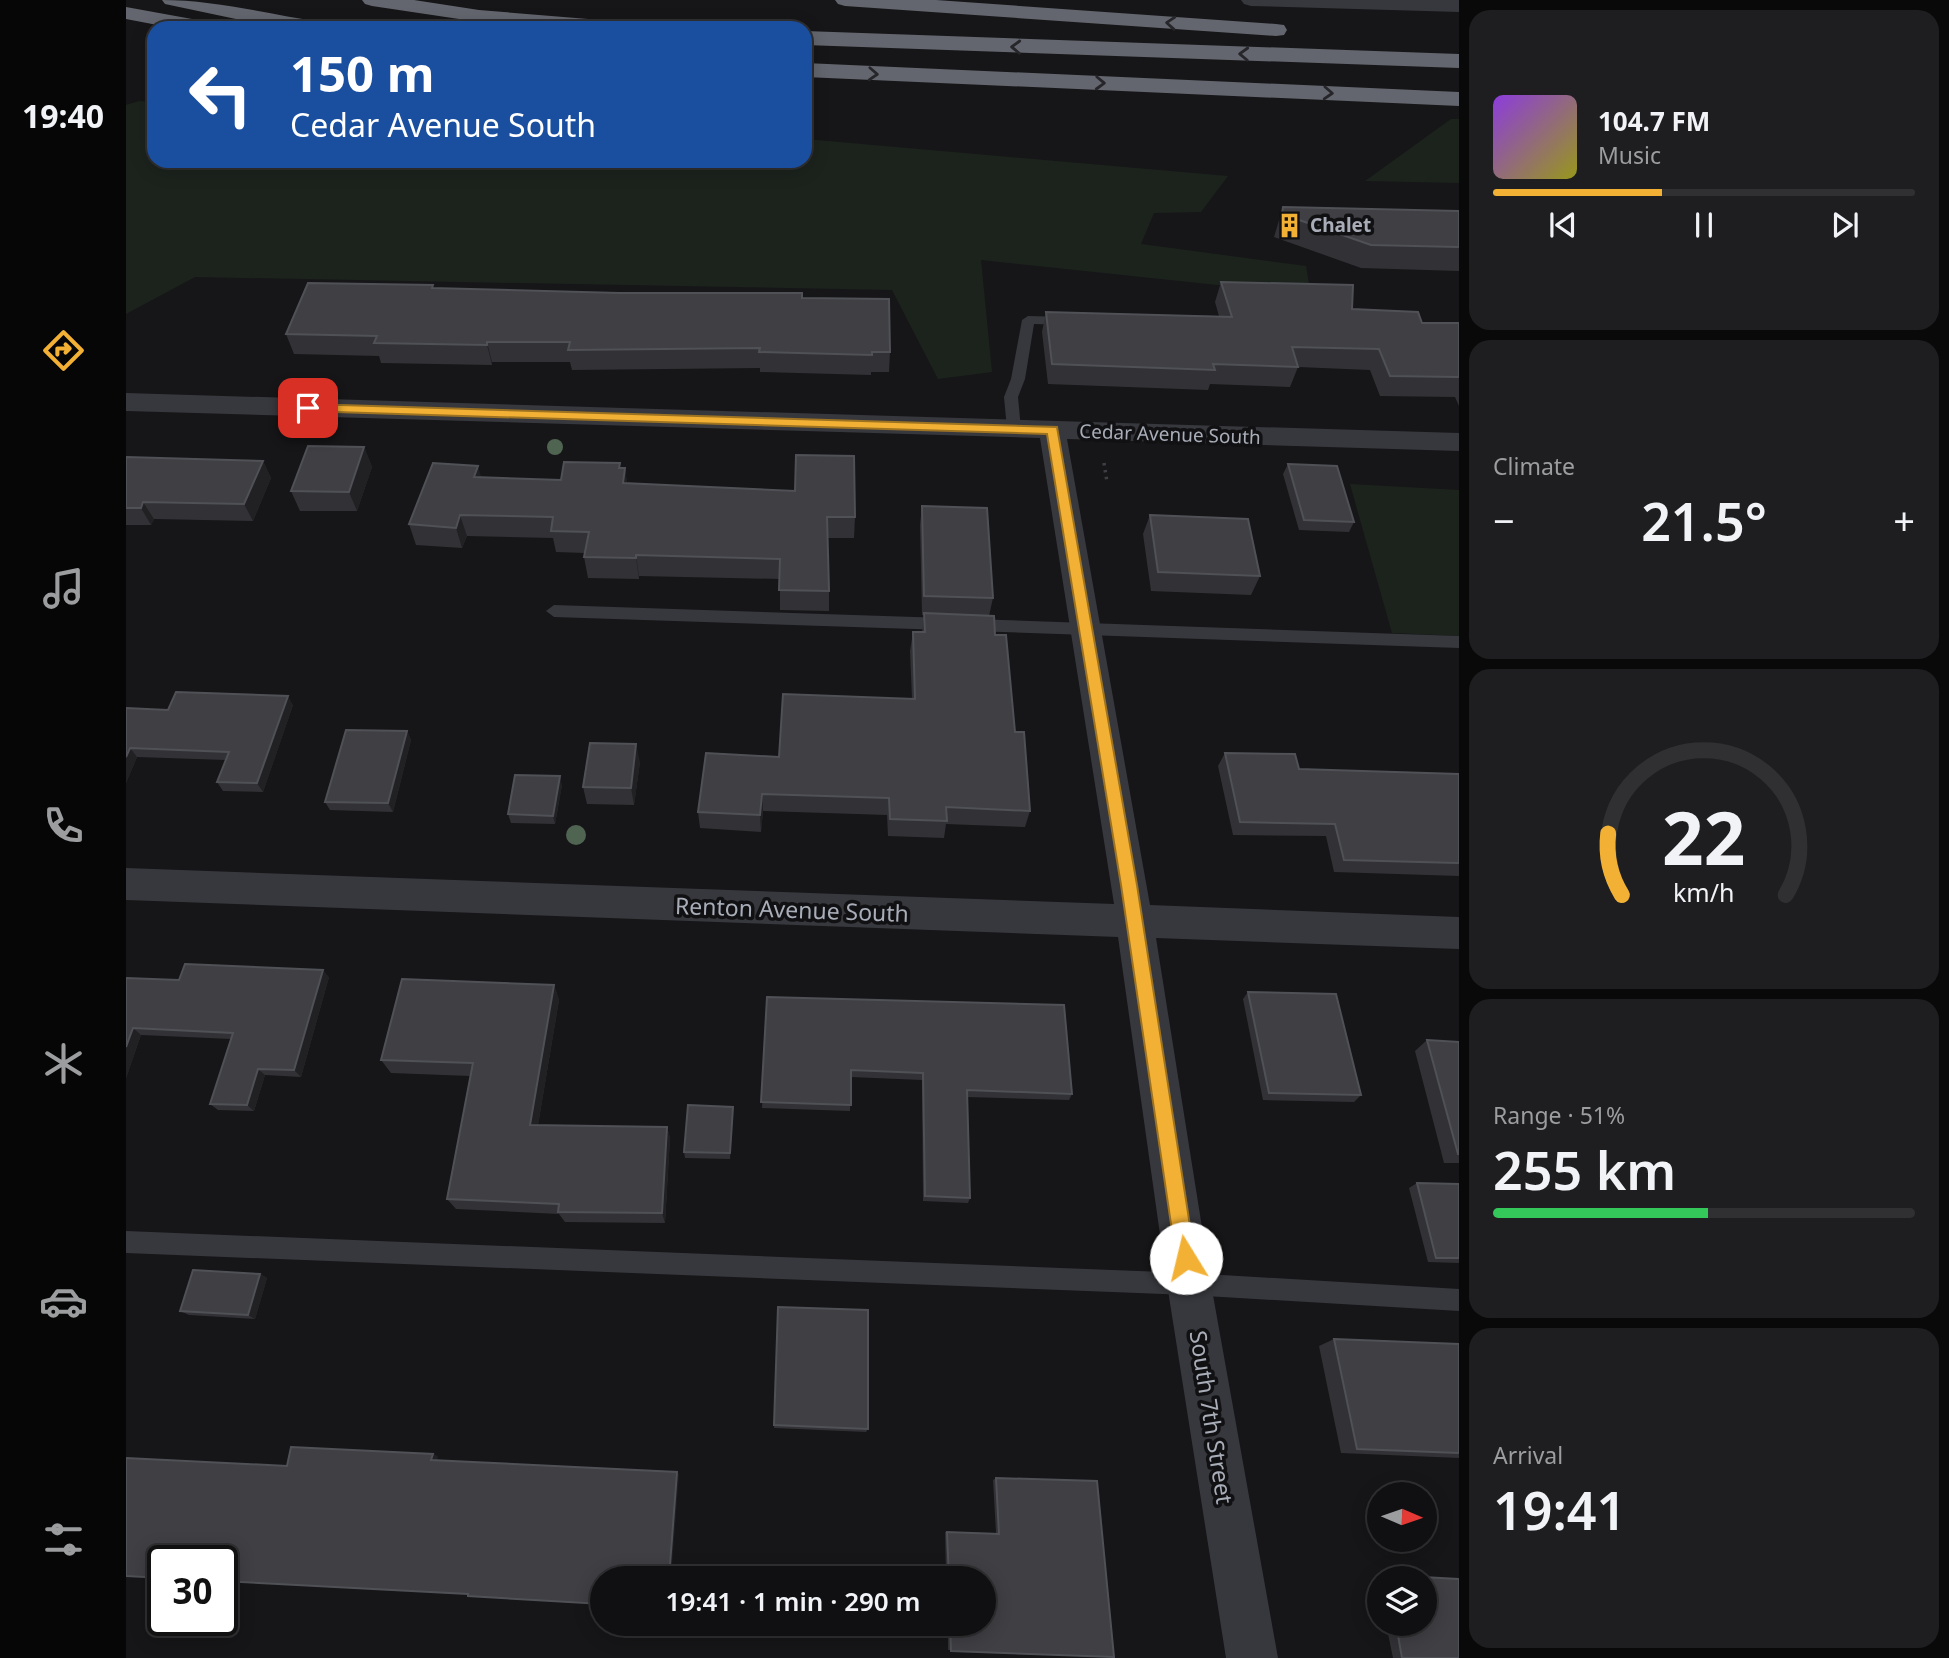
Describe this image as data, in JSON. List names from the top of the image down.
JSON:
{
  "streets": {
    "street": ["Cedar Avenue South", "Renton Avenue South", "South 7th Street"]
  },
  "crossings": [
    ["Cedar Avenue South", "South 7th Street"],
    ["Renton Avenue South", "South 7th Street"]
  ],
  "places": {
    "building": ["Chalet"]
  },
  "north": "right",
  "page": {
    "tabs": "19:40",
    "turn": ["150 m", "Cedar Avenue South"],
    "song": ["104.7 FM", "Music"],
    "tile": [
      "Climate",
      ["Range · 51%", "255 km"],
      ["Arrival", "19:41"]
    ],
    "heat": ["−", "21.5°", "+"],
    "limit": "30",
    "trip": "19:41 · 1 min · 290 m",
    "gauge": ["22", "km/h"]
  }
}
